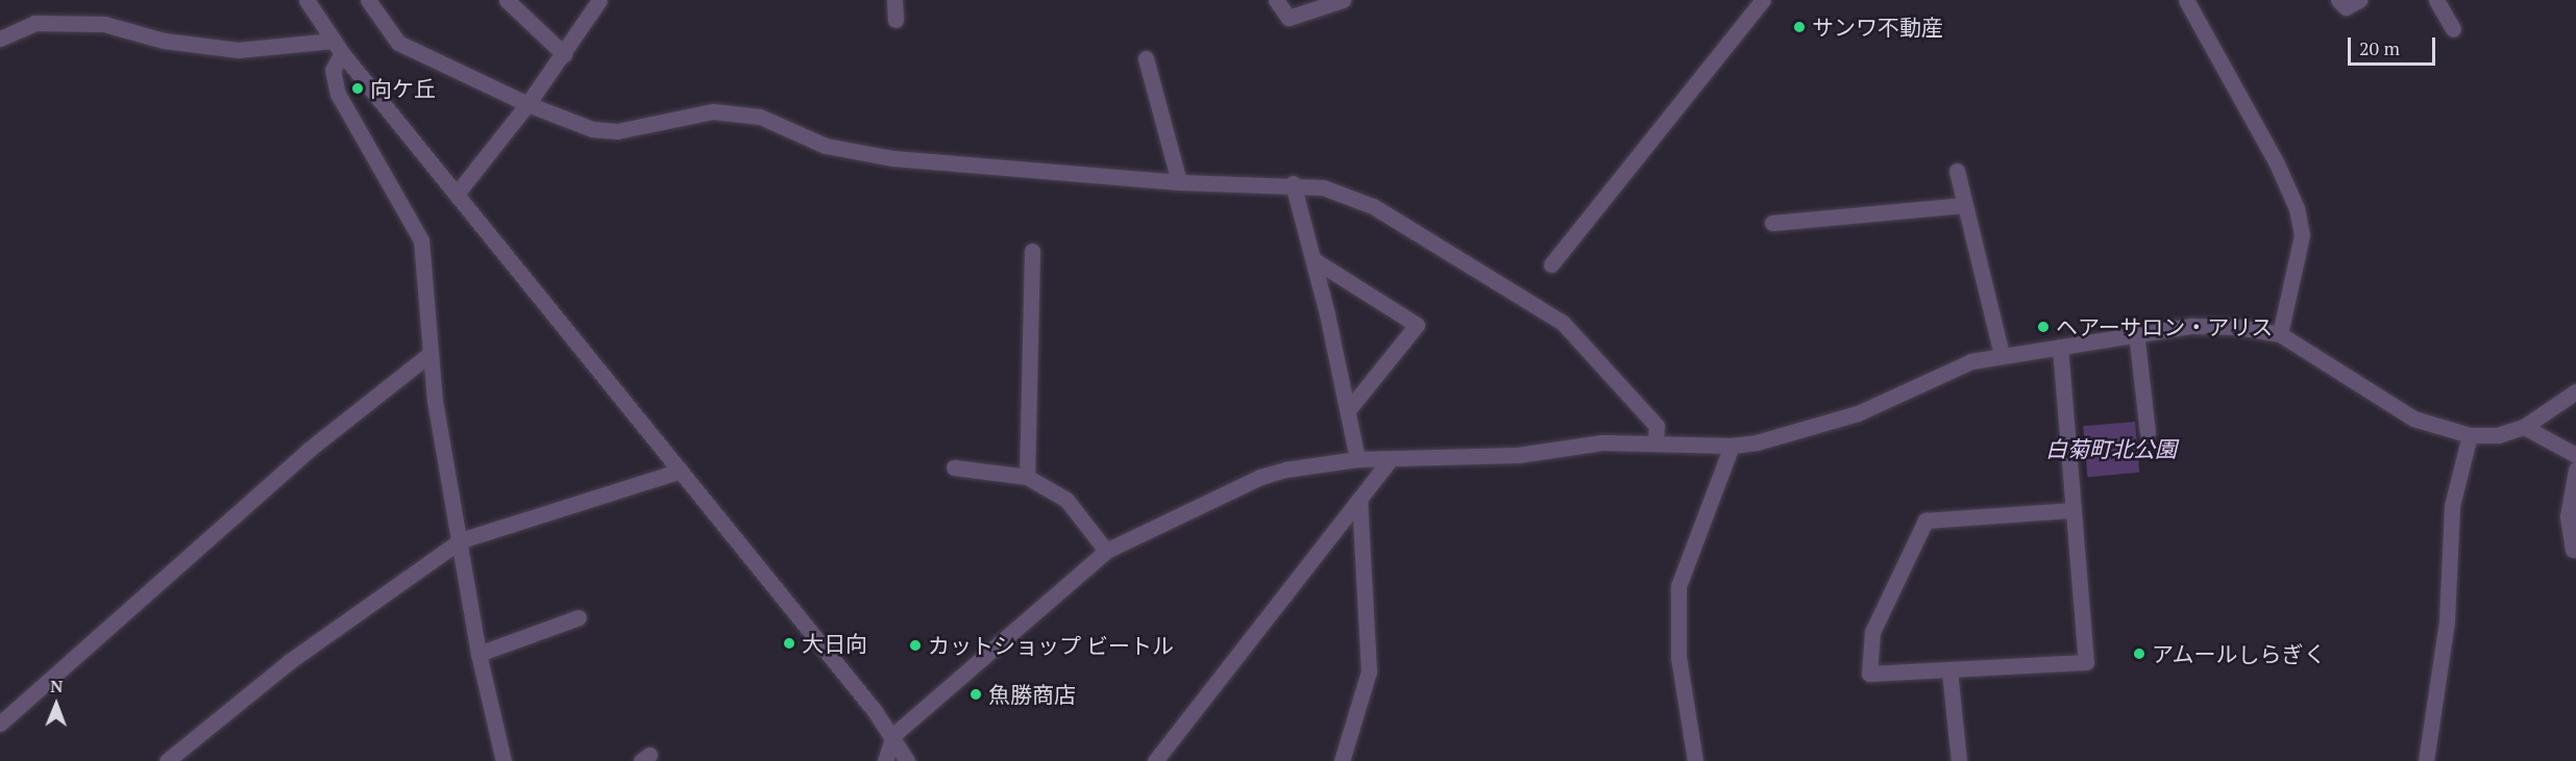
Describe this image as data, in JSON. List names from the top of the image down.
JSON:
{
  "parks": ["白菊町北公園"],
  "places": [
    "サンワ不動産",
    "向ケ丘",
    "ヘアーサロン・アリス",
    "大日向",
    "カットショップ ビートル",
    "アムールしらぎく",
    "魚勝商店"
  ],
  "scale_bar": "20 m",
  "north": "top"
}
